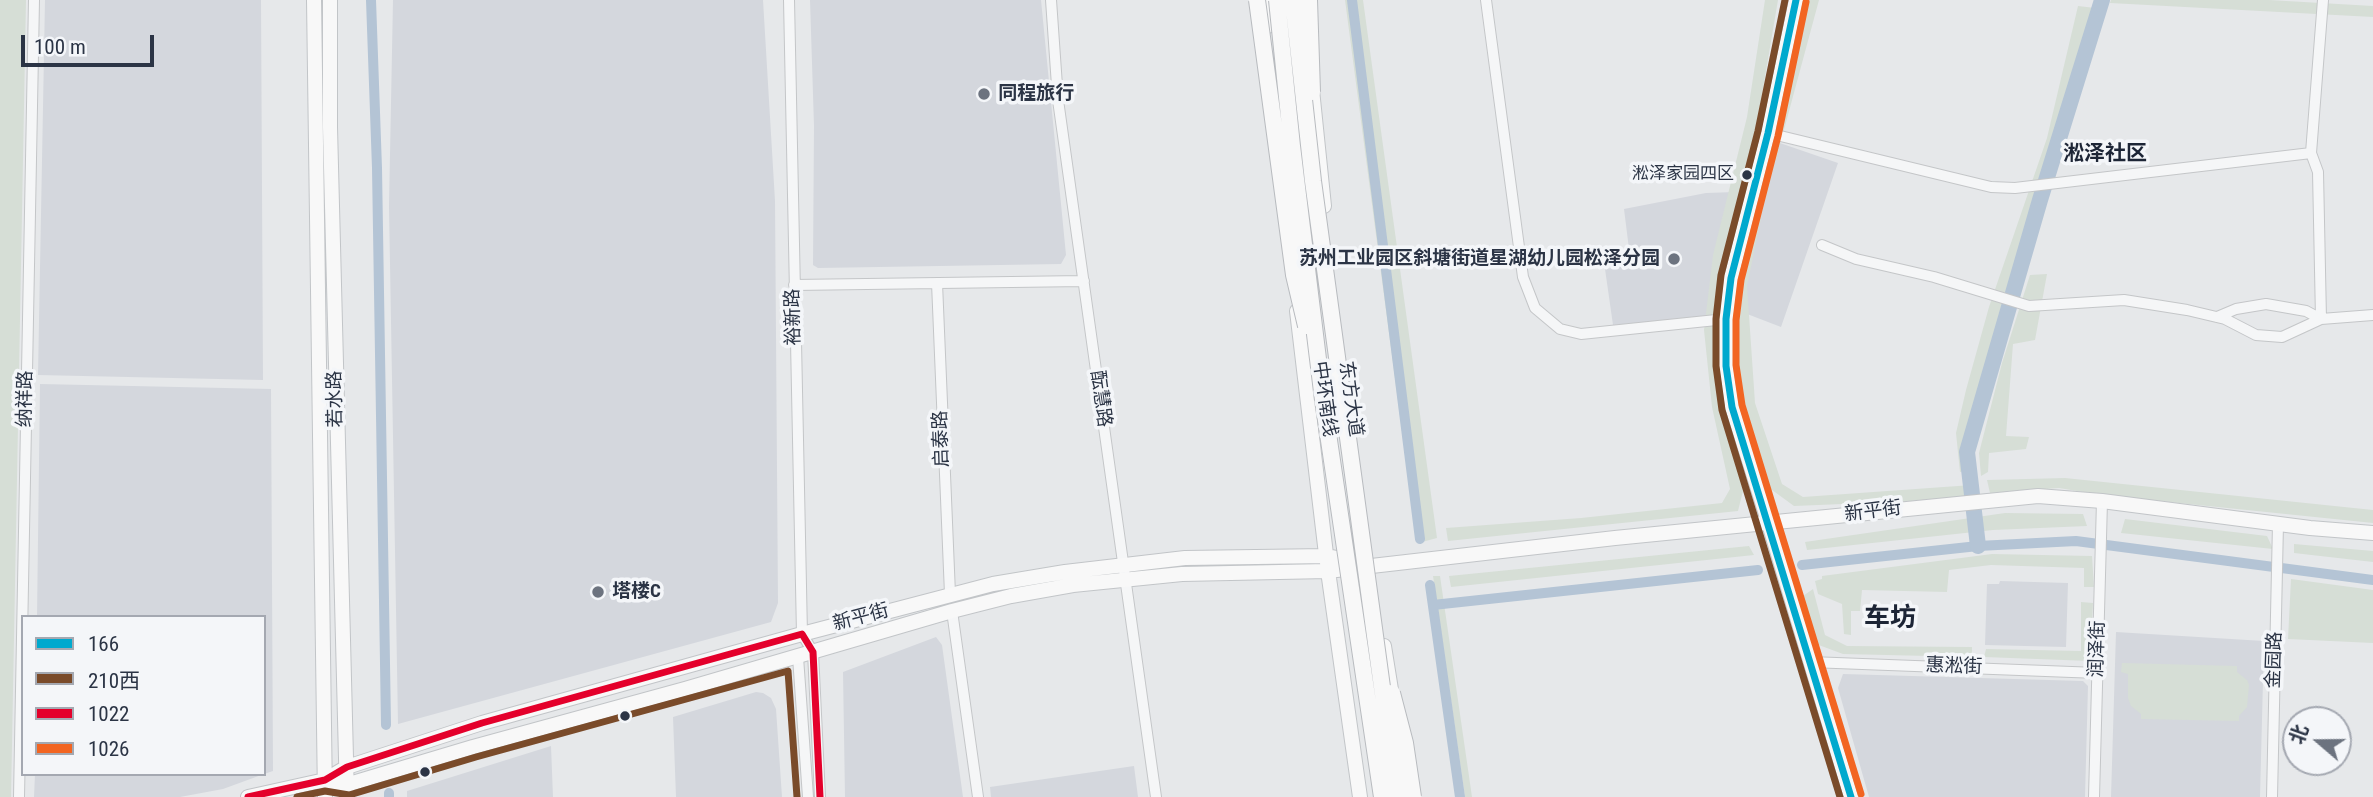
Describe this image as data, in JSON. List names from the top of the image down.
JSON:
{
  "streets": {
    "highway": ["中环南线"],
    "main road": [
      "裕新路",
      "若水路",
      "东方大道",
      "新平街"
    ],
    "street": [
      "纳祥路",
      "酝慧路",
      "启泰路",
      "润泽街",
      "金园路",
      "惠淞街"
    ]
  },
  "crossings": [
    ["裕新路", "新平街"],
    ["若水路", "新平街"],
    ["酝慧路", "新平街"],
    ["东方大道", "新平街"],
    ["启泰路", "新平街"],
    ["新平街", "润泽街"],
    ["新平街", "金园路"],
    ["润泽街", "惠淞街"]
  ],
  "districts": ["淞泽社区", "车坊"],
  "places": [
    "同程旅行",
    "淞泽家园四区",
    "苏州工业园区斜塘街道星湖幼儿园松泽分园",
    "塔楼C"
  ],
  "lines": [
    "transit line 166",
    "transit line 210西",
    "transit line 1026",
    "transit line 1022"
  ],
  "legend": [
    "166",
    "210西",
    "1022",
    "1026"
  ],
  "scale_bar": "100 m",
  "north": "left"
}
